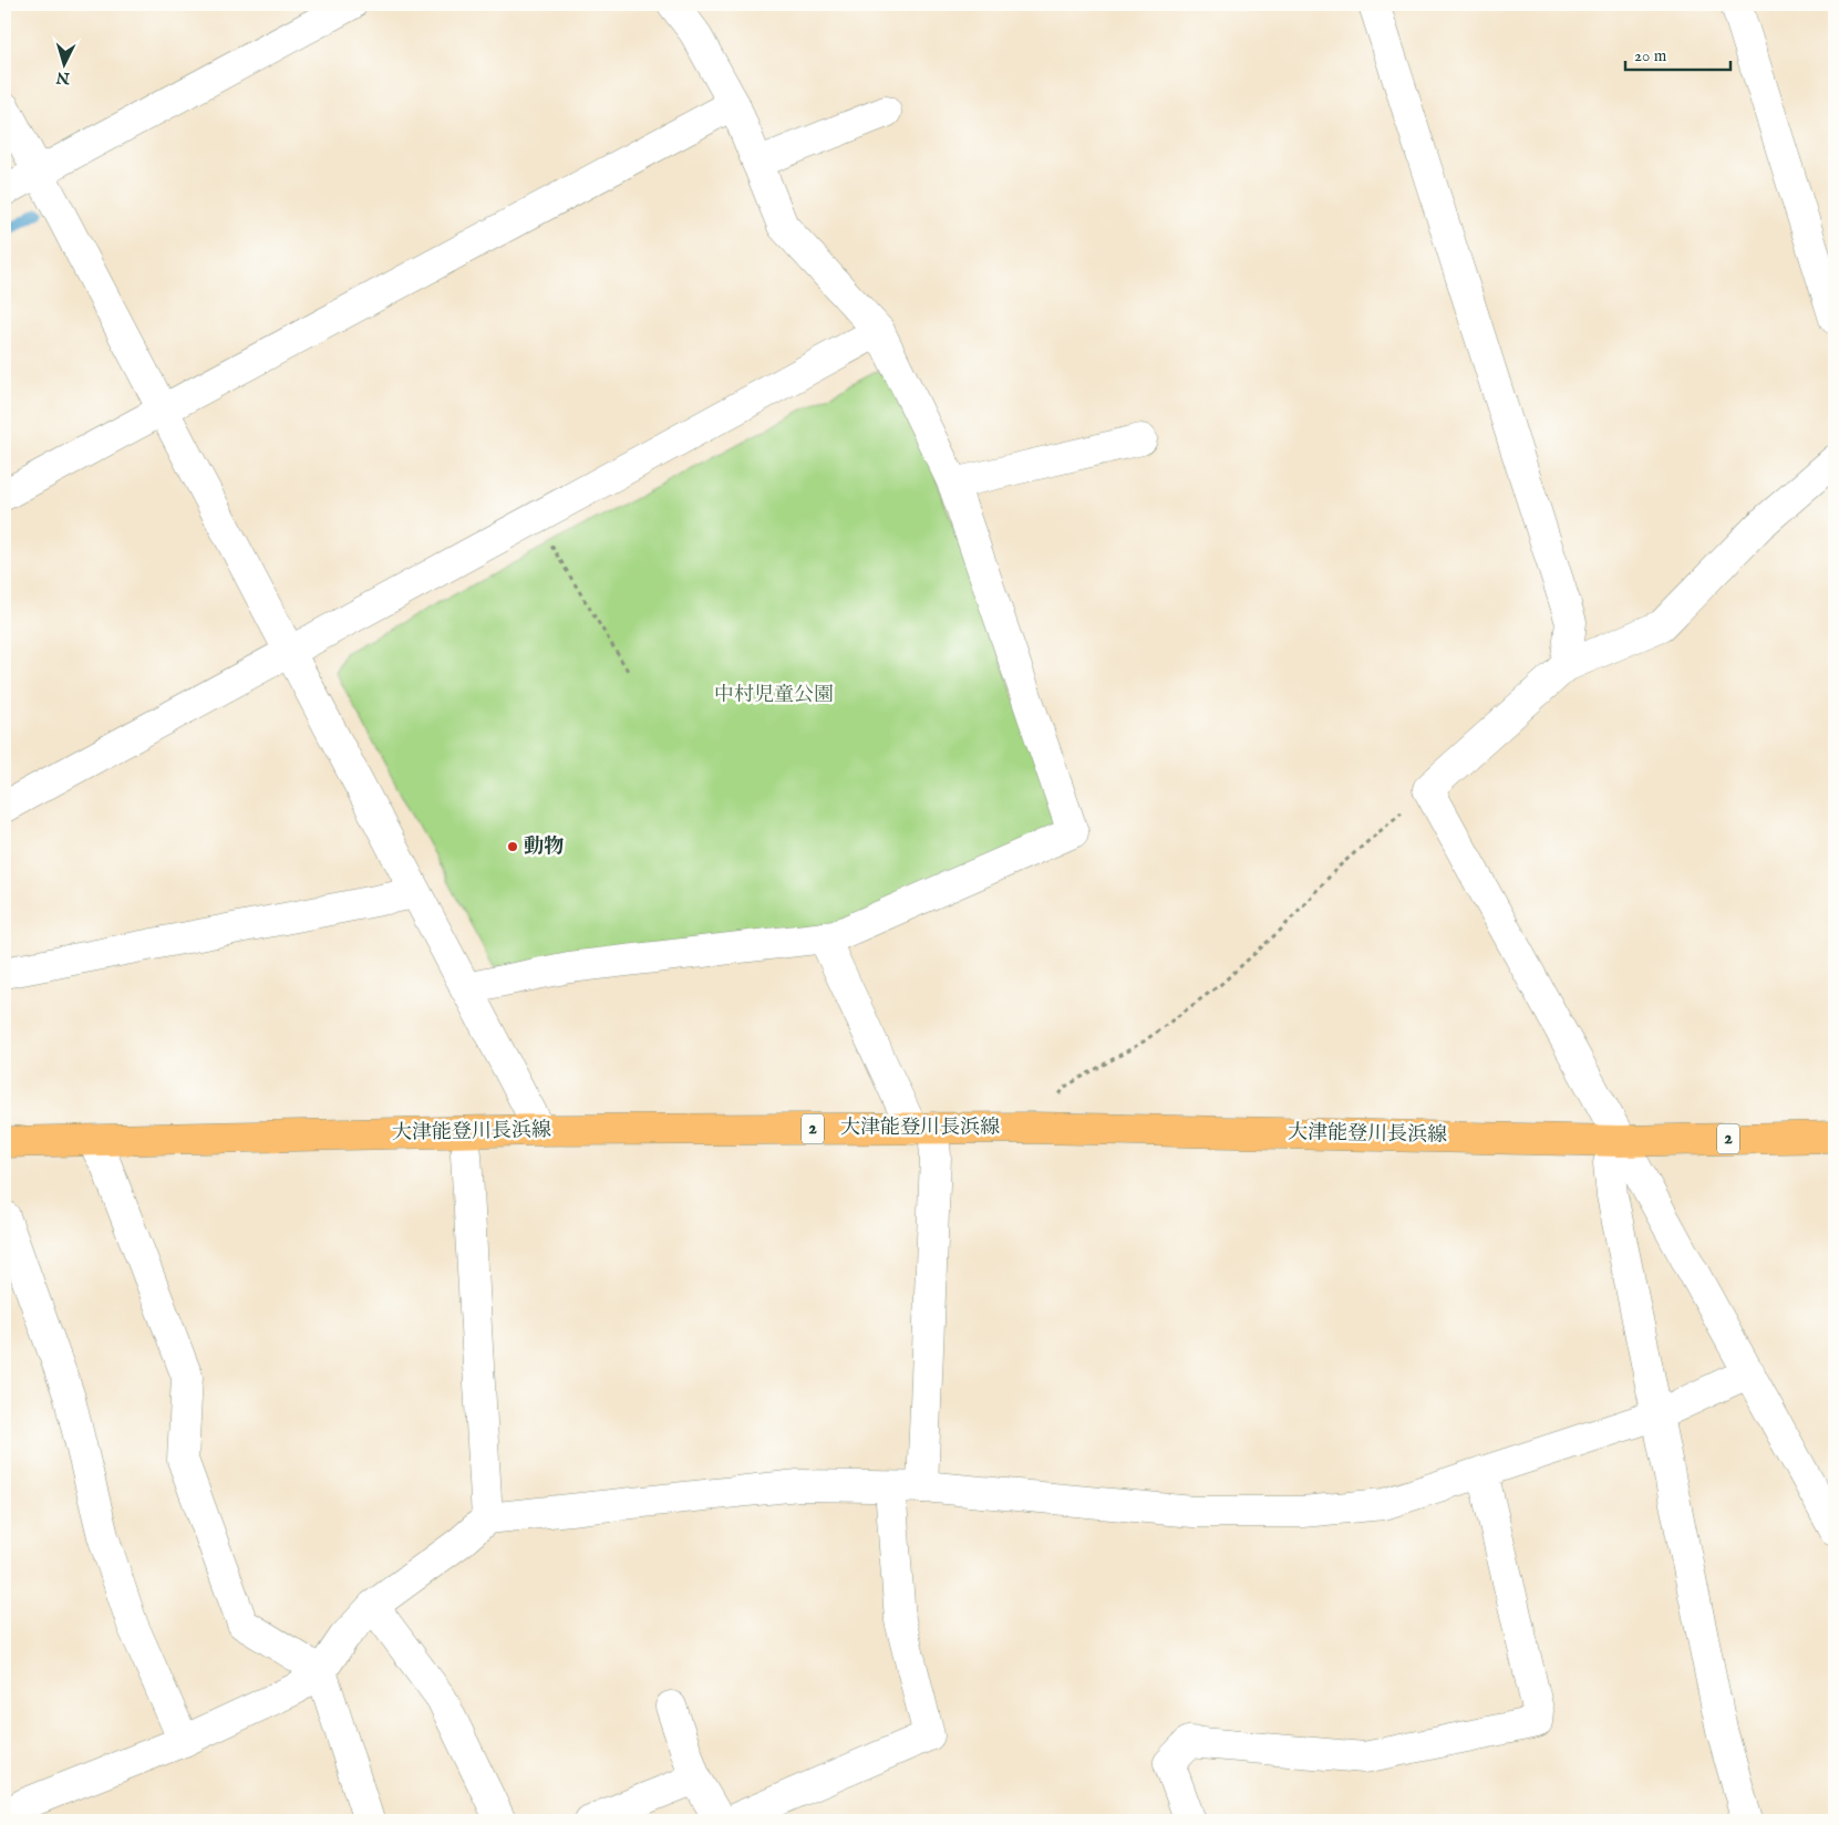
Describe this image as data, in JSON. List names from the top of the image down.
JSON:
{
  "streets": {
    "main road": ["大津能登川長浜線", "2"]
  },
  "parks": ["中村児童公園"],
  "places": ["動物"],
  "scale_bar": "20 m",
  "north": "bottom"
}
